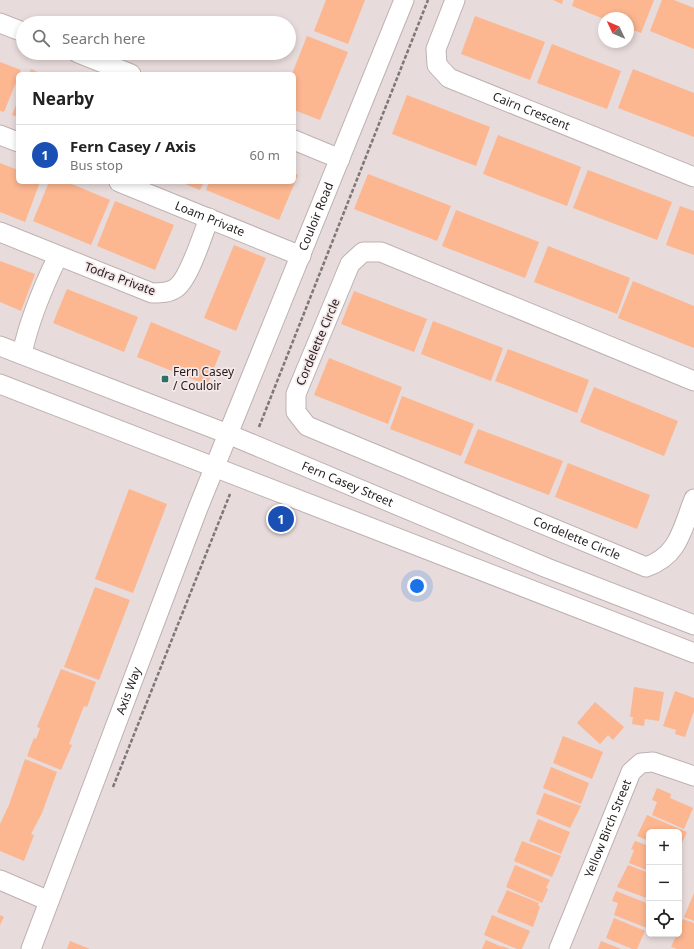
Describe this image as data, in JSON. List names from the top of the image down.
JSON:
{
  "streets": {
    "street": [
      "Cairn Crescent",
      "Couloir Road",
      "Loam Private",
      "Todra Private",
      "Cordelette Circle",
      "Fern Casey Street",
      "Axis Way",
      "Yellow Birch Street"
    ]
  },
  "crossings": [
    ["Couloir Road", "Loam Private"],
    ["Couloir Road", "Fern Casey Street"],
    ["Couloir Road", "Axis Way"],
    ["Loam Private", "Todra Private"],
    ["Fern Casey Street", "Axis Way"]
  ],
  "places": {
    "transit": ["Fern Casey / Couloir"]
  },
  "north": "top left",
  "page": {
    "search": "Search here",
    "heading": "Nearby",
    "list": [
      {
        "mark": "1",
        "name": "Fern Casey / Axis",
        "note": "Bus stop",
        "value": "60 m"
      }
    ],
    "pins": "1",
    "map_buttons": ["+", "−"]
  }
}
